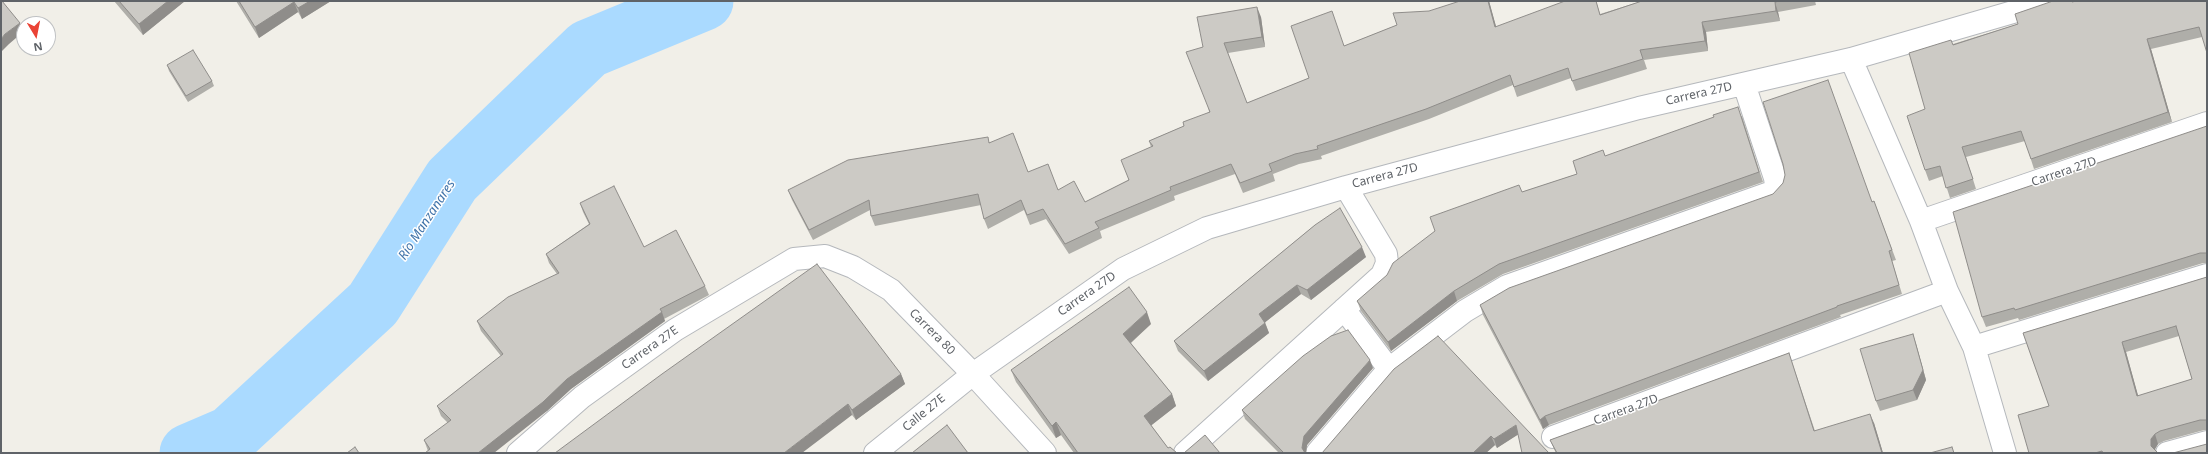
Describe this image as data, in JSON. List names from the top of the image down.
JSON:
{
  "streets": {
    "street": [
      "Carrera 27D",
      "Carrera 80",
      "Carrera 27E",
      "Calle 27E"
    ]
  },
  "crossings": [
    ["Carrera 27D", "Carrera 80"],
    ["Carrera 27D", "Calle 27E"],
    ["Carrera 80", "Carrera 27E"],
    ["Carrera 80", "Calle 27E"]
  ],
  "water": ["Río Manzanares"],
  "north": "bottom"
}
